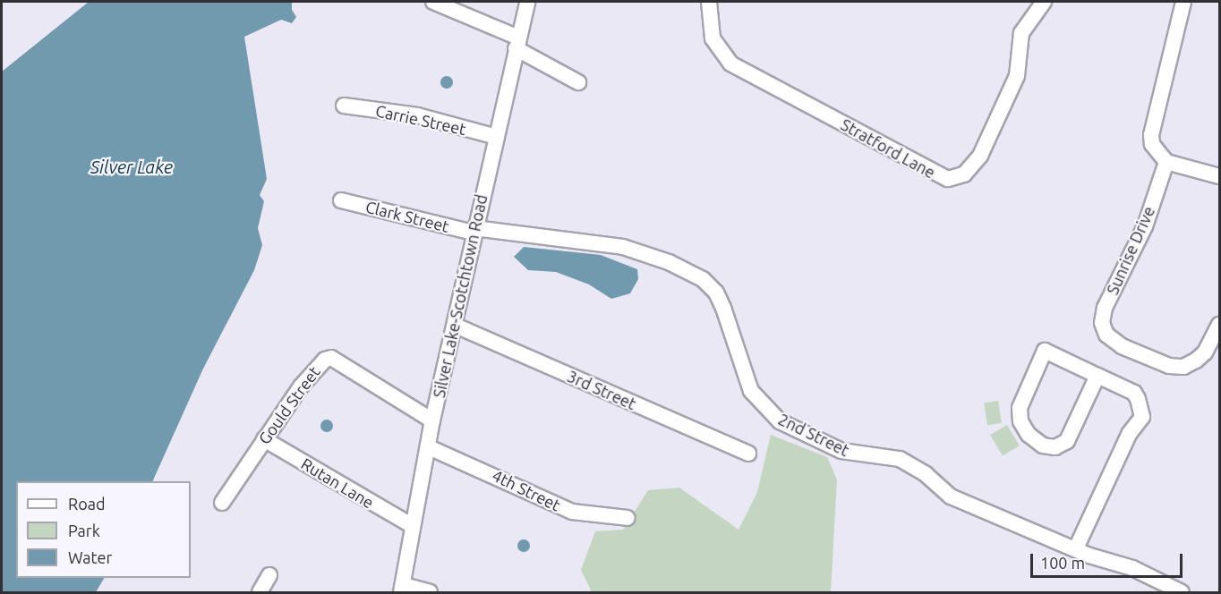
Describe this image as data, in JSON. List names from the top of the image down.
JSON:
{
  "streets": {
    "street": [
      "Carrie Street",
      "Stratford Lane",
      "Clark Street",
      "Sunrise Drive",
      "Silver Lake-Scotchtown Road",
      "3rd Street",
      "Gould Street",
      "2nd Street",
      "Rutan Lane",
      "4th Street"
    ]
  },
  "crossings": [
    ["Carrie Street", "Silver Lake-Scotchtown Road"],
    ["Clark Street", "Silver Lake-Scotchtown Road"],
    ["Clark Street", "2nd Street"],
    ["Silver Lake-Scotchtown Road", "3rd Street"],
    ["Silver Lake-Scotchtown Road", "Gould Street"],
    ["Silver Lake-Scotchtown Road", "2nd Street"],
    ["Silver Lake-Scotchtown Road", "Rutan Lane"],
    ["Silver Lake-Scotchtown Road", "4th Street"],
    ["Gould Street", "Rutan Lane"]
  ],
  "water": ["Silver Lake"],
  "legend": ["Road", "Park", "Water"],
  "scale_bar": "100 m"
}
